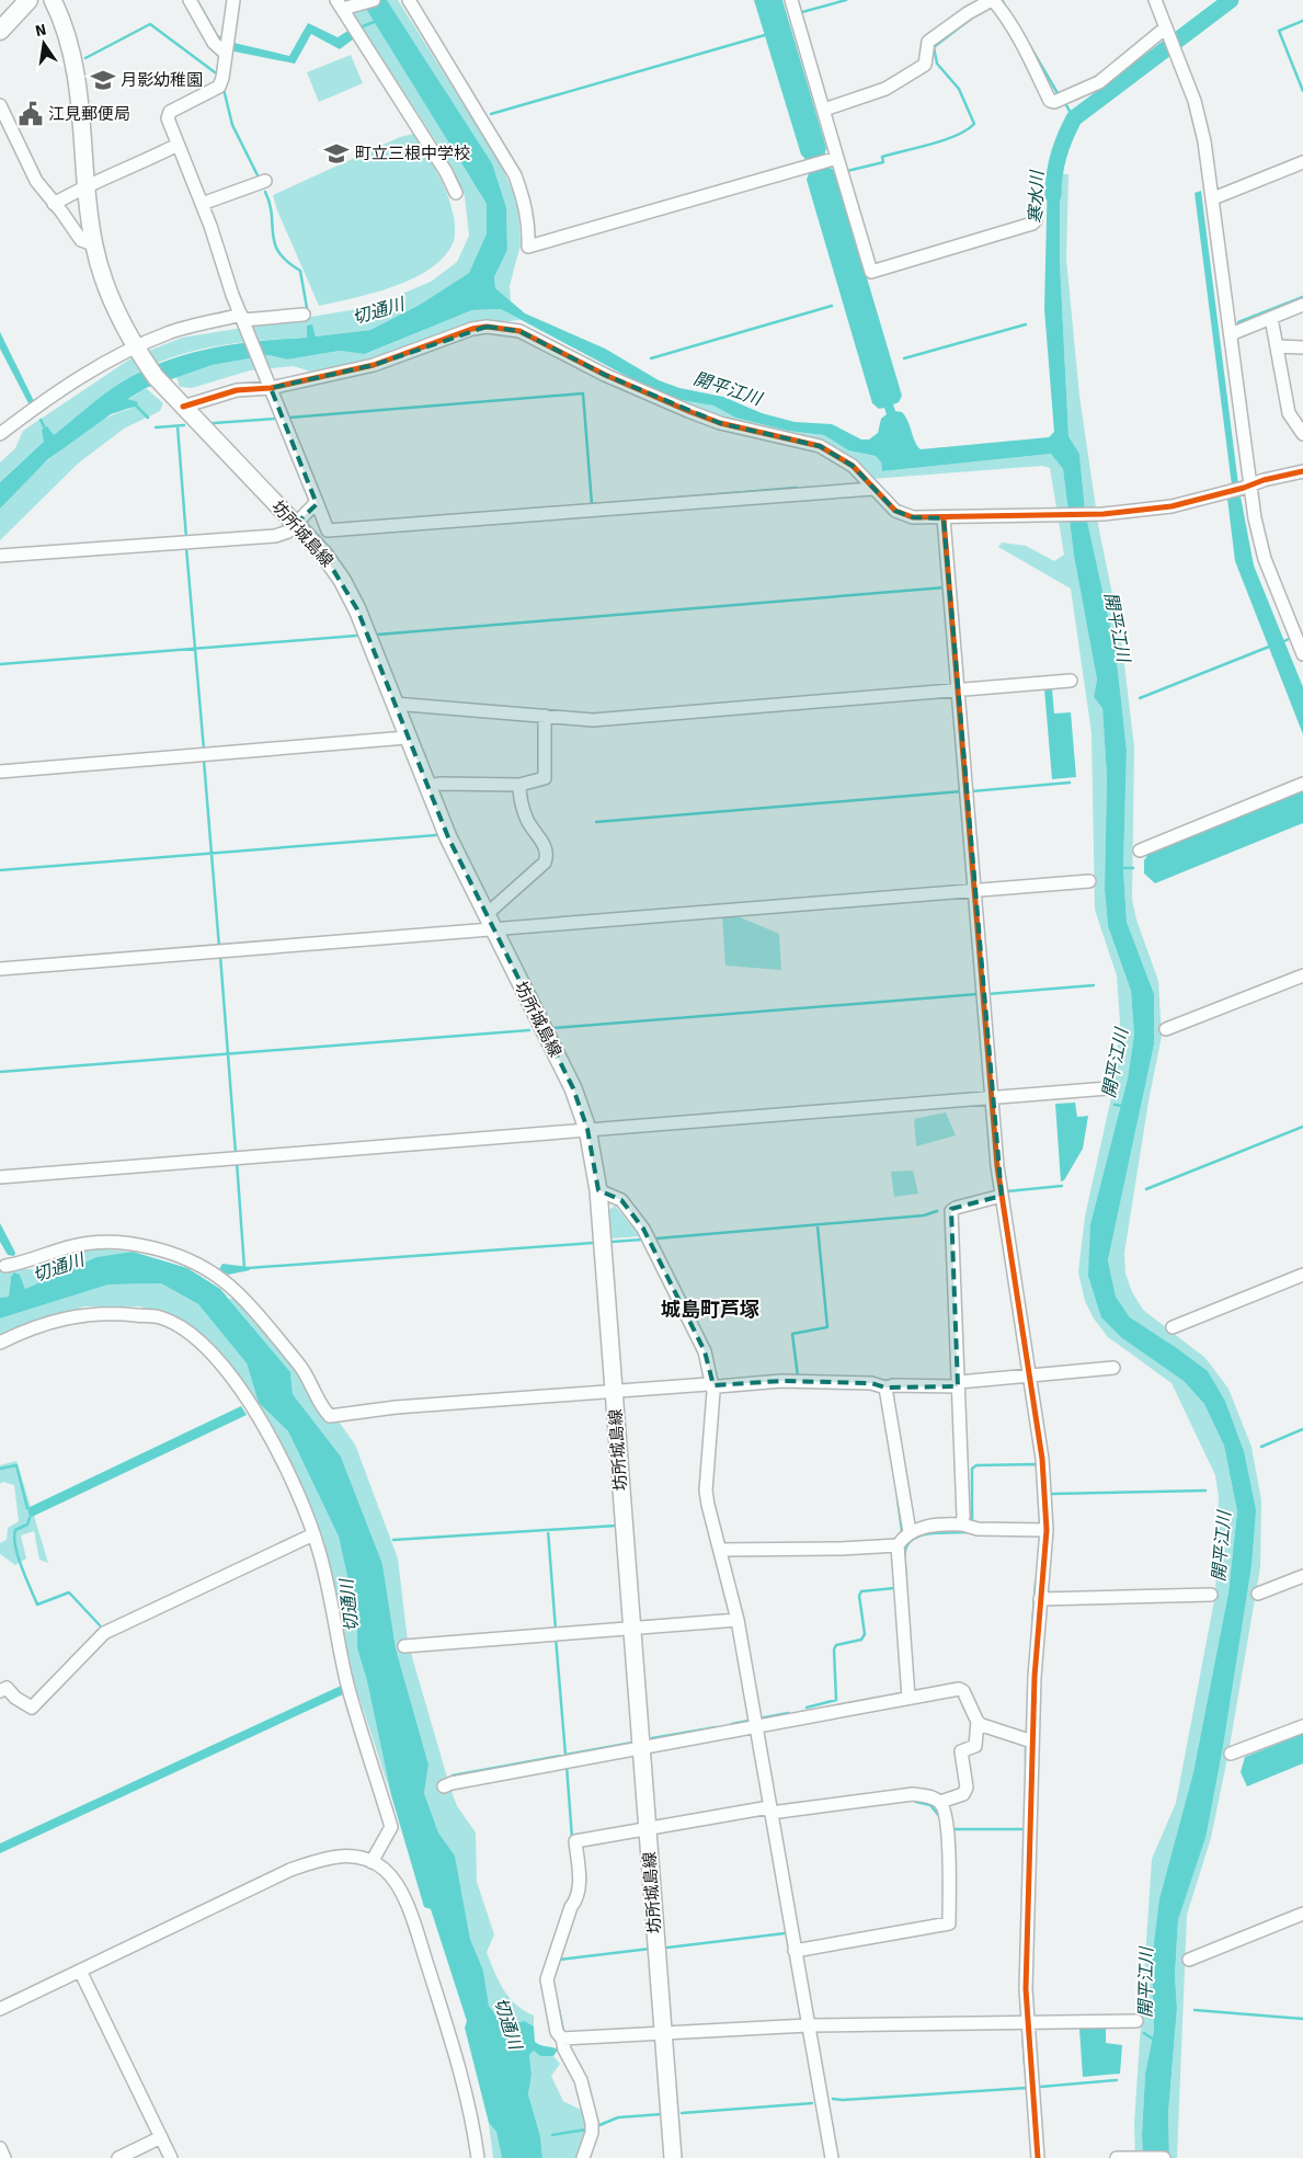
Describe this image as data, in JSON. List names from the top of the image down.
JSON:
{
  "streets": {
    "main road": ["坊所城島線"]
  },
  "districts": ["城島町芦塚"],
  "water": ["寒水川", "切通川", "開平江川"],
  "places": {
    "school or university": ["月影幼稚園", "町立三根中学校"],
    "public building": ["江見郵便局"]
  },
  "north": "top"
}
